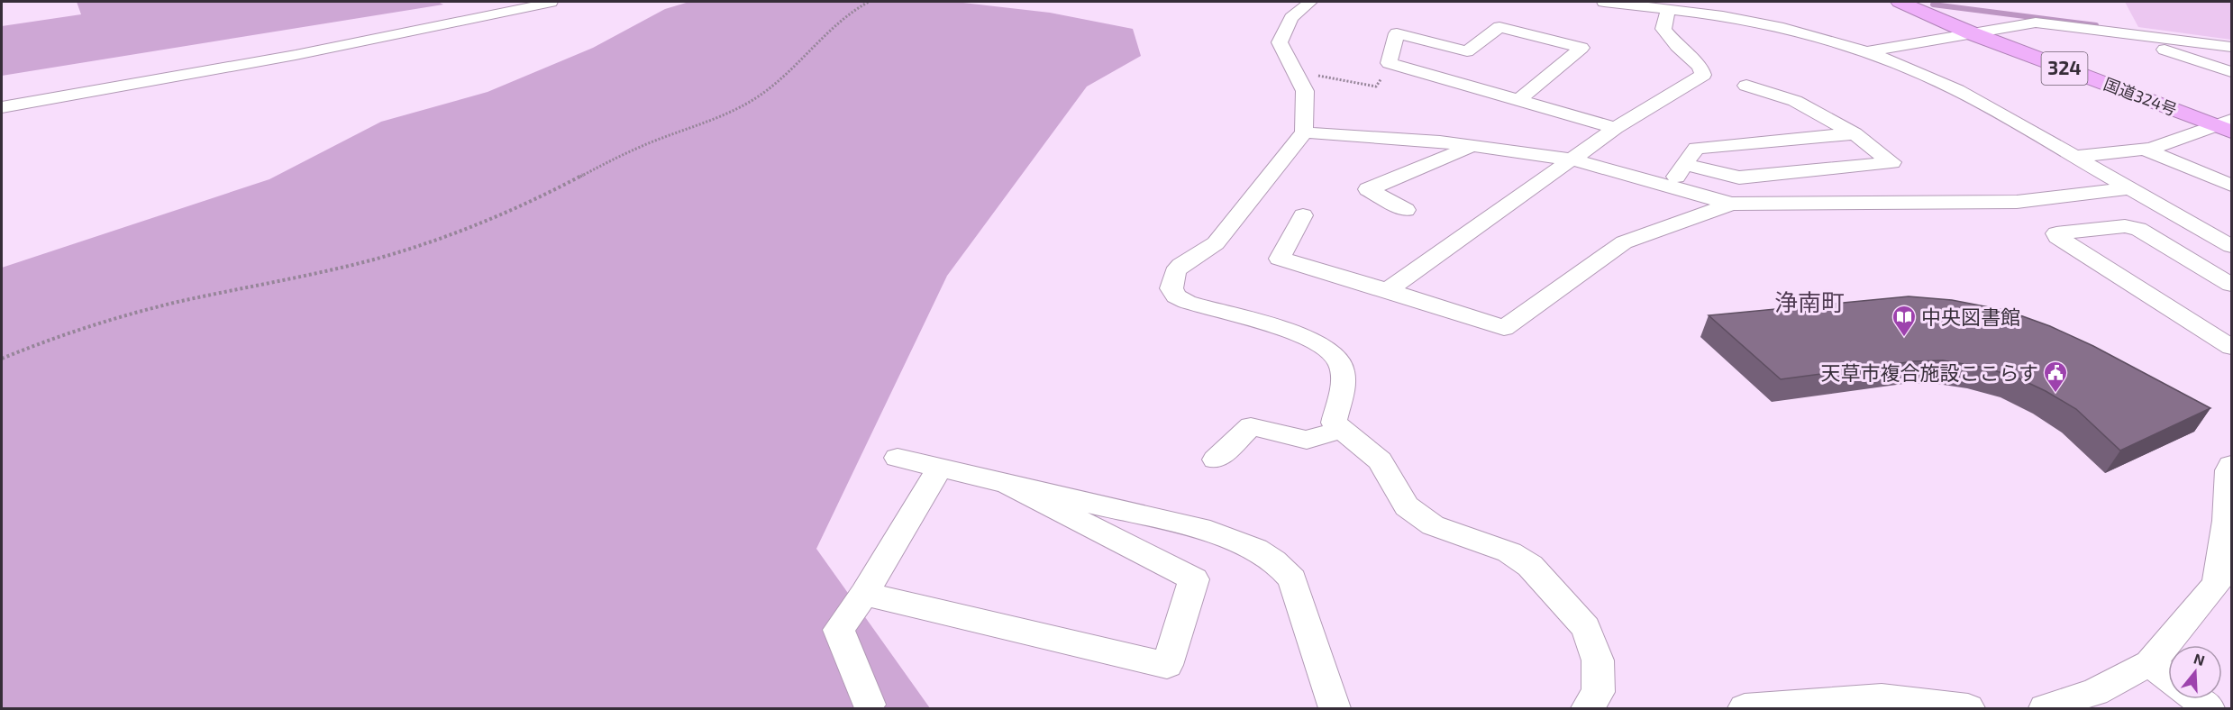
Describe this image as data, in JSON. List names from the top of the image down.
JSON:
{
  "streets": {
    "highway": ["324", "国道324号"]
  },
  "districts": ["浄南町"],
  "places": {
    "library": ["中央図書館"],
    "public building": ["天草市複合施設ここらす"]
  },
  "north": "top"
}
